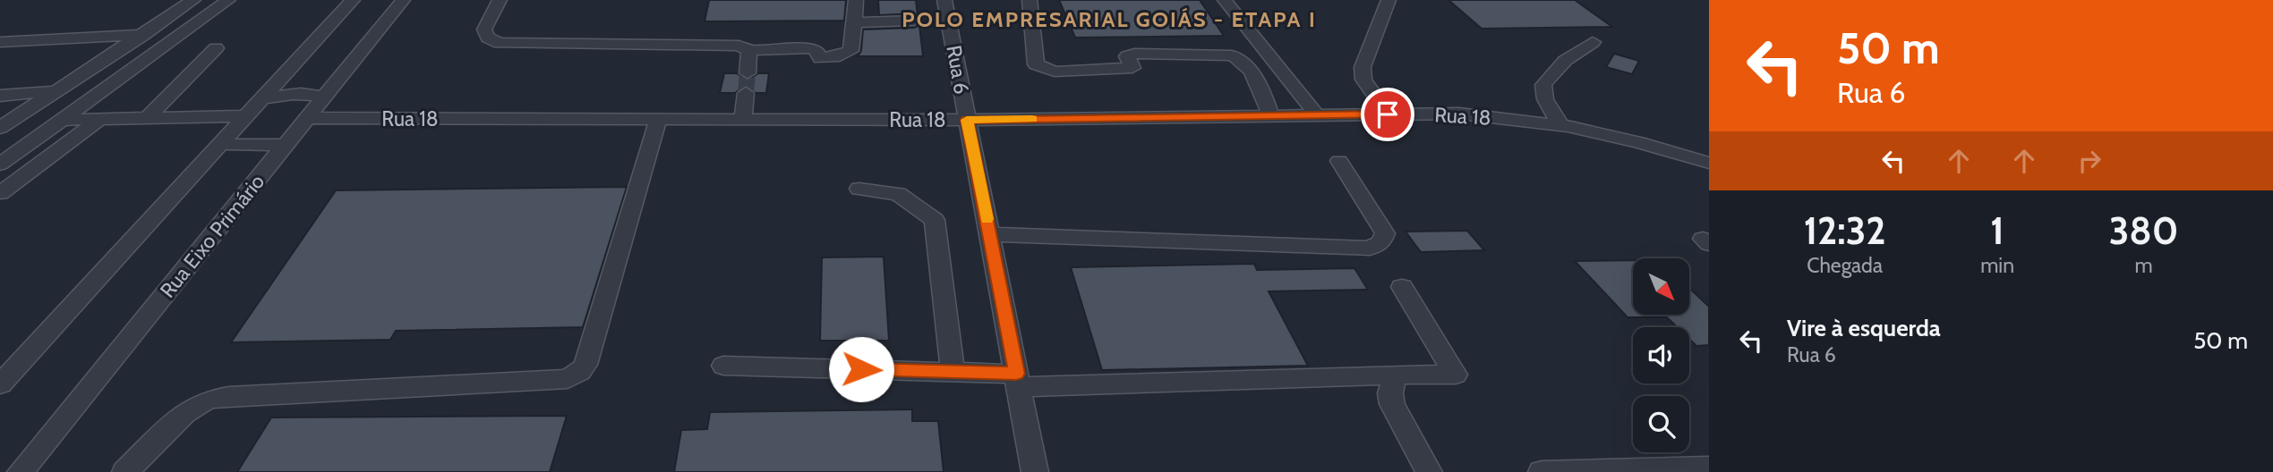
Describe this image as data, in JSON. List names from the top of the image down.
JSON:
{
  "streets": {
    "street": ["Rua 6", "Rua 18", "Rua Eixo Primário"]
  },
  "crossings": [
    ["Rua 6", "Rua 18"],
    ["Rua 18", "Rua Eixo Primário"]
  ],
  "districts": ["POLO EMPRESARIAL GOIÁS - ETAPA I"],
  "north": "bottom right",
  "page": {
    "turn": ["50 m", "Rua 6"],
    "eta": [
      "12:32",
      "Chegada",
      "1",
      "min",
      "380",
      "m"
    ],
    "list": [
      {
        "name": "Vire à esquerda",
        "note": "Rua 6",
        "value": "50 m"
      }
    ]
  }
}
